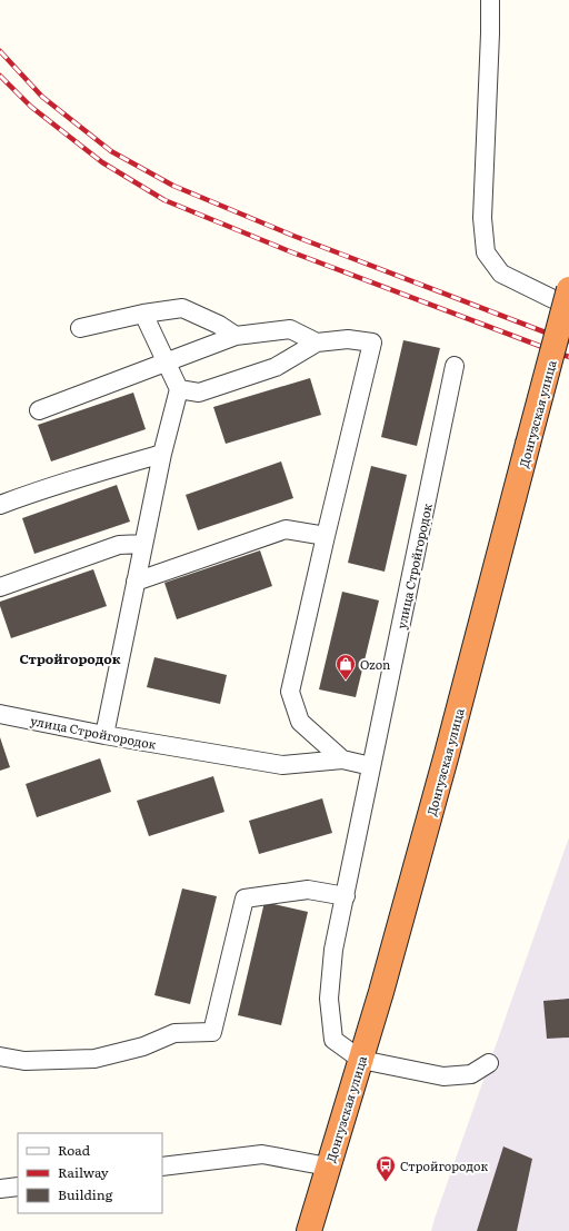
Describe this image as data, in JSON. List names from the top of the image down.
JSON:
{
  "streets": {
    "highway": ["Донгузская улица"],
    "street": ["улица Стройгородок"]
  },
  "crossings": [
    ["Донгузская улица", "улица Стройгородок"]
  ],
  "districts": ["Стройгородок"],
  "places": {
    "shop": ["Ozon"],
    "bus stop": ["Стройгородок"]
  },
  "legend": ["Road", "Railway", "Building"]
}
